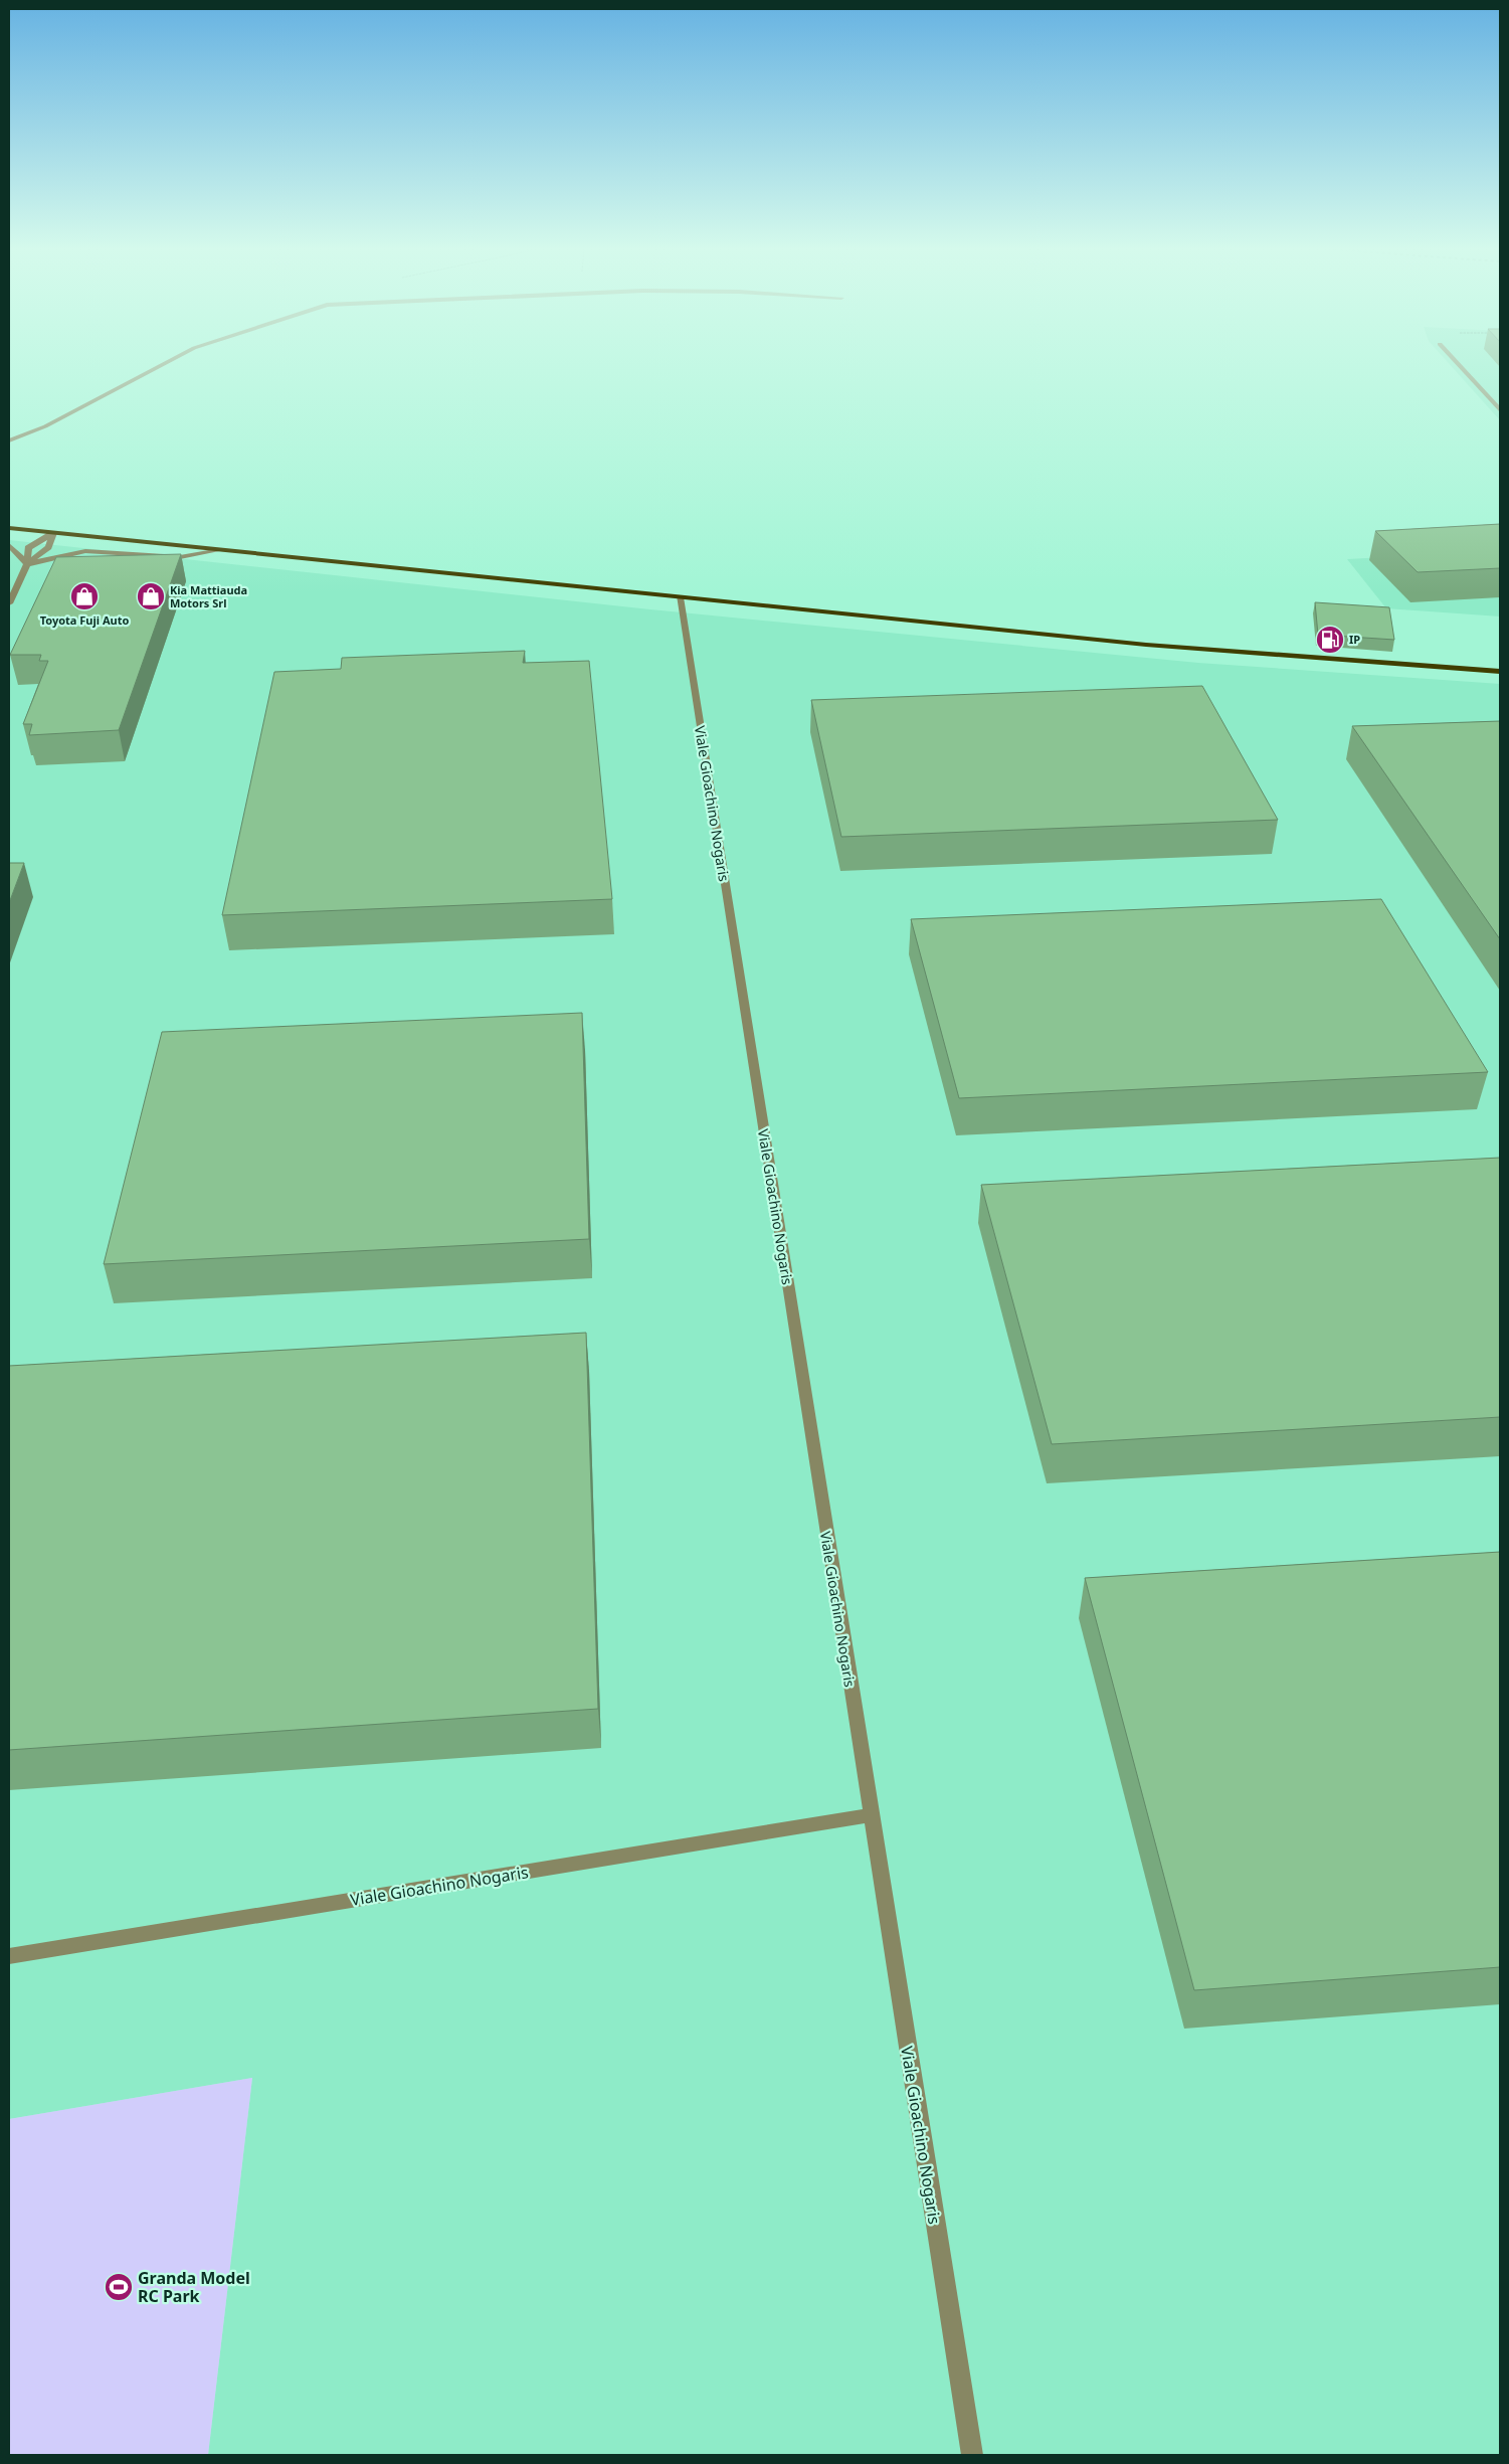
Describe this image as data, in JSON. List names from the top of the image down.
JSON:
{
  "streets": {
    "street": ["Viale Gioachino Nogaris"]
  },
  "places": {
    "shop": ["Toyota Fuji Auto", "Kia Mattiauda Motors Srl"],
    "fuel station": ["IP"],
    "sports": ["Granda Model RC Park"]
  }
}
